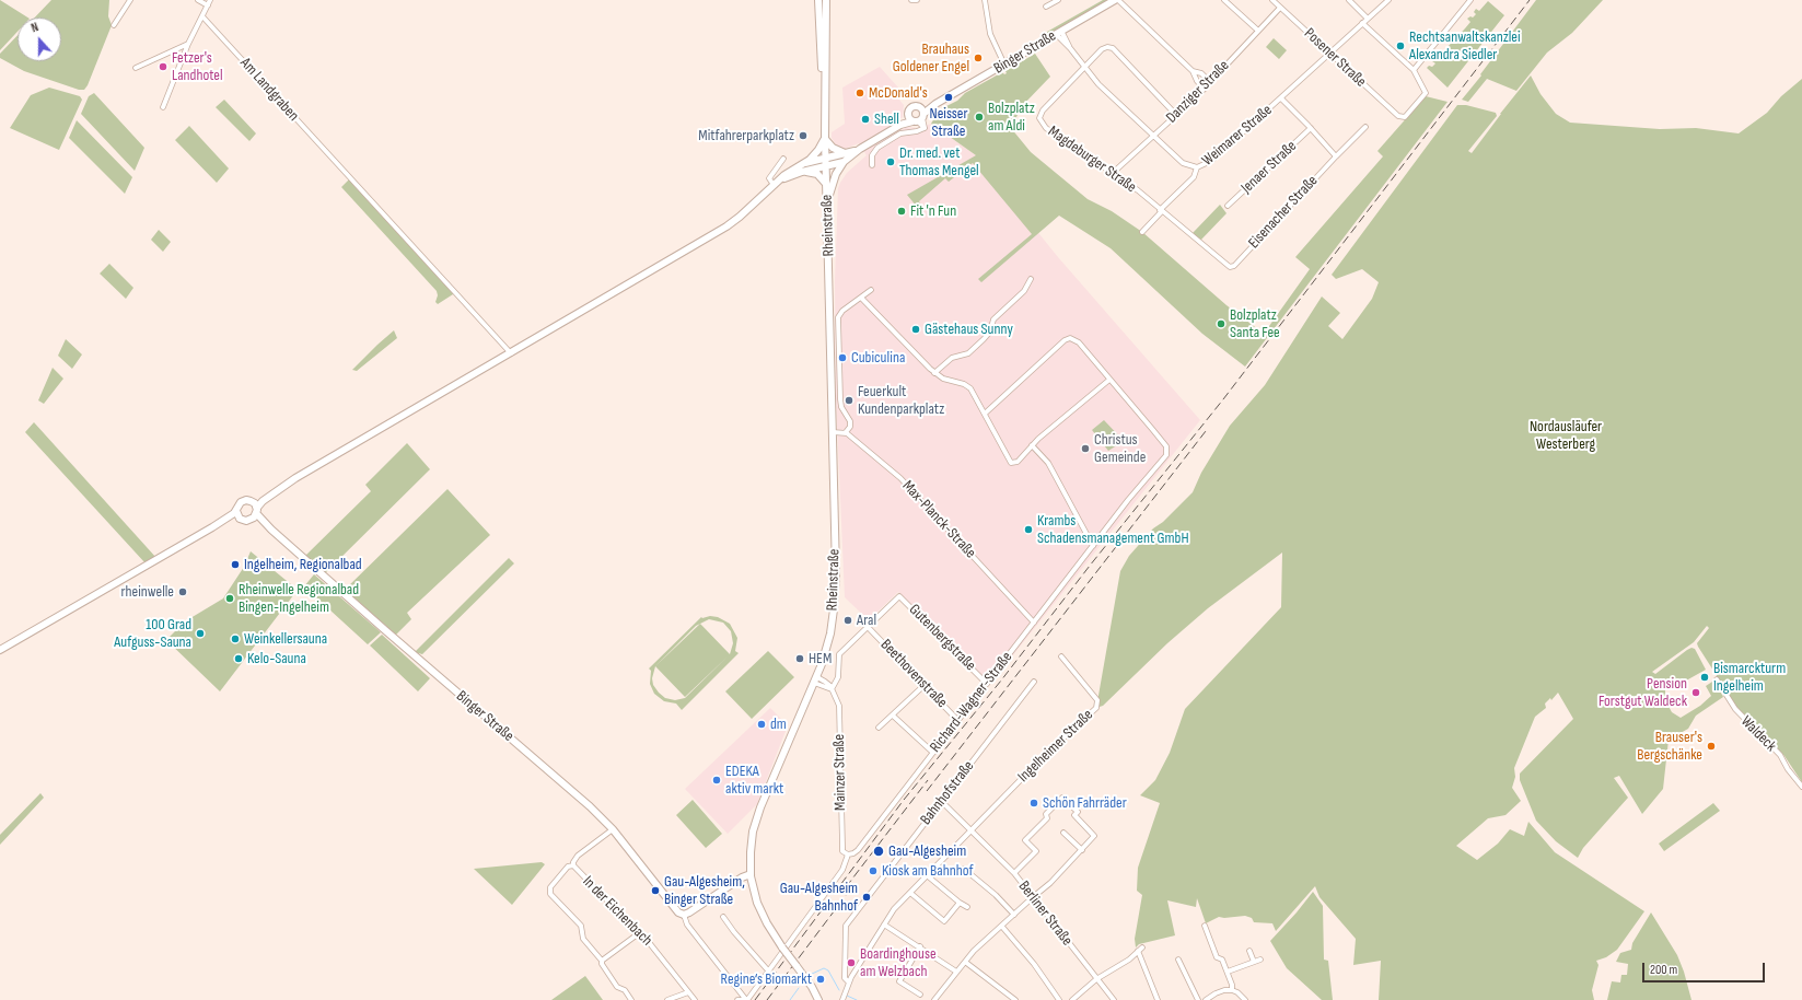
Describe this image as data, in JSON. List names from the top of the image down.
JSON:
{
  "streets": {
    "main road": ["Binger Straße", "Rheinstraße"],
    "street": [
      "Posener Straße",
      "Am Landgraben",
      "Danziger Straße",
      "Weimarer Straße",
      "Magdeburger Straße",
      "Jenaer Straße",
      "Eisenacher Straße",
      "Max-Planck-Straße",
      "Gutenbergstraße",
      "Beethovenstraße",
      "Richard-Wagner-Straße",
      "Waldeck",
      "Ingelheimer Straße",
      "Mainzer Straße",
      "Bahnhofstraße",
      "In der Eichenbach",
      "Berliner Straße"
    ]
  },
  "crossings": [
    ["Binger Straße", "Weimarer Straße"],
    ["Binger Straße", "In der Eichenbach"],
    ["Posener Straße", "Danziger Straße"],
    ["Posener Straße", "Weimarer Straße"],
    ["Danziger Straße", "Weimarer Straße"],
    ["Danziger Straße", "Magdeburger Straße"],
    ["Weimarer Straße", "Magdeburger Straße"],
    ["Magdeburger Straße", "Eisenacher Straße"],
    ["Rheinstraße", "Mainzer Straße"],
    ["Max-Planck-Straße", "Richard-Wagner-Straße"],
    ["Gutenbergstraße", "Beethovenstraße"],
    ["Gutenbergstraße", "Richard-Wagner-Straße"],
    ["Gutenbergstraße", "Mainzer Straße"],
    ["Beethovenstraße", "Richard-Wagner-Straße"],
    ["Richard-Wagner-Straße", "Mainzer Straße"],
    ["Ingelheimer Straße", "Bahnhofstraße"],
    ["Ingelheimer Straße", "Berliner Straße"]
  ],
  "parks": ["Nordausläufer Westerberg"],
  "places": [
    "Rechtsanwaltskanzlei Alexandra Siedler",
    "Brauhaus Goldener Engel",
    "Fetzer's Landhotel",
    "McDonald's",
    "Neisser Straße",
    "Bolzplatz am Aldi",
    "Shell",
    "Mitfahrerparkplatz",
    "Dr. med. vet Thomas Mengel",
    "Fit 'n Fun",
    "Bolzplatz Santa Fee",
    "Gästehaus Sunny",
    "Cubiculina",
    "Feuerkult Kundenparkplatz",
    "Christus Gemeinde",
    "Krambs Schadensmanagement GmbH",
    "Ingelheim, Regionalbad",
    "rheinwelle",
    "Rheinwelle Regionalbad Bingen-Ingelheim",
    "Aral",
    "100 Grad Aufguss-Sauna",
    "Weinkellersauna",
    "Kelo-Sauna",
    "HEM",
    "Bismarckturm Ingelheim",
    "Pension Forstgut Waldeck",
    "dm",
    "Brauser's Bergschänke",
    "EDEKA aktiv markt",
    "Schön Fahrräder",
    "Gau-Algesheim",
    "Kiosk am Bahnhof",
    "Gau-Algesheim, Binger Straße",
    "Gau-Algesheim Bahnhof",
    "Boardinghouse am Welzbach",
    "Regine‘s Biomarkt"
  ],
  "scale_bar": "200 m",
  "north": "top"
}
